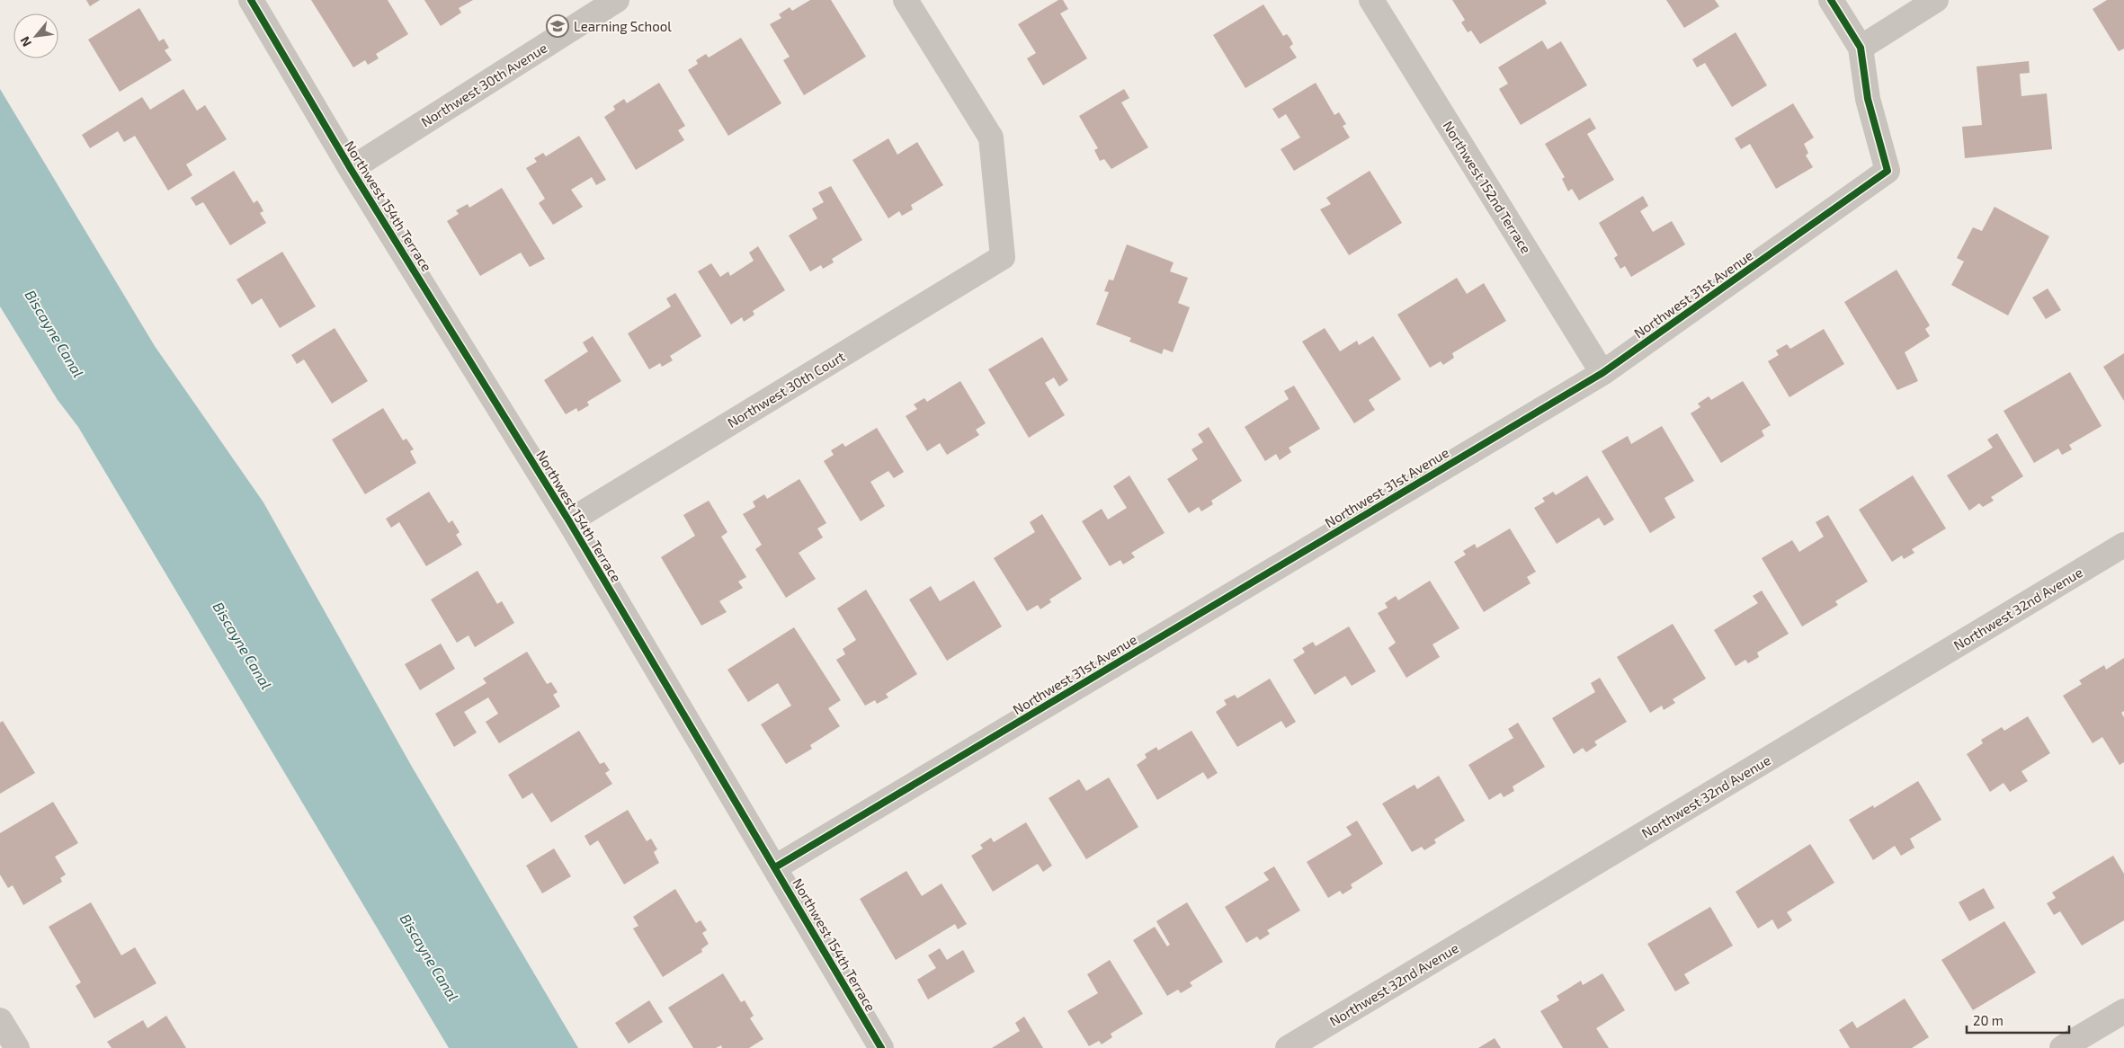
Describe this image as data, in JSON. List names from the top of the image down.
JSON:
{
  "streets": {
    "street": [
      "Northwest 30th Avenue",
      "Northwest 152nd Terrace",
      "Northwest 154th Terrace",
      "Northwest 31st Avenue",
      "Northwest 30th Court",
      "Northwest 32nd Avenue"
    ]
  },
  "crossings": [
    ["Northwest 30th Avenue", "Northwest 154th Terrace"],
    ["Northwest 152nd Terrace", "Northwest 31st Avenue"],
    ["Northwest 154th Terrace", "Northwest 31st Avenue"],
    ["Northwest 154th Terrace", "Northwest 30th Court"]
  ],
  "water": ["Biscayne Canal"],
  "places": {
    "school or university": ["Learning School"]
  },
  "scale_bar": "20 m",
  "north": "bottom left"
}
